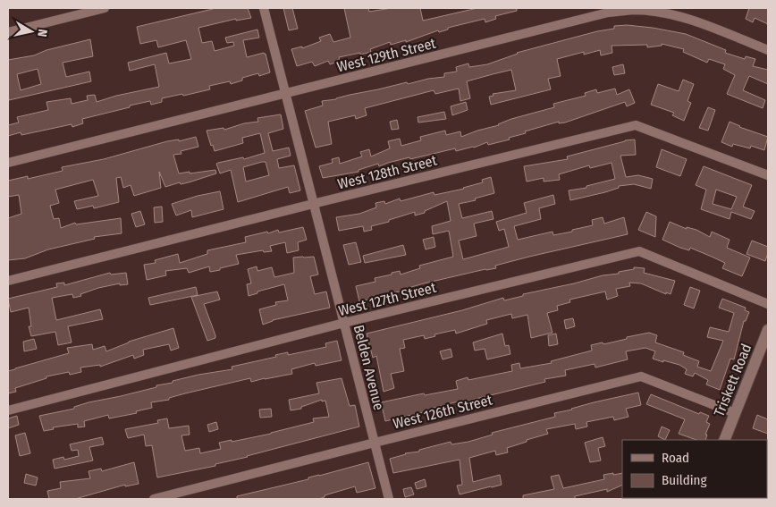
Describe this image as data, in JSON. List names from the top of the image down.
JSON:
{
  "streets": {
    "street": [
      "West 129th Street",
      "West 128th Street",
      "West 127th Street",
      "Belden Avenue",
      "Triskett Road",
      "West 126th Street"
    ]
  },
  "crossings": [
    ["West 129th Street", "Belden Avenue"],
    ["West 128th Street", "Belden Avenue"],
    ["West 127th Street", "Belden Avenue"],
    ["Belden Avenue", "West 126th Street"],
    ["Triskett Road", "West 126th Street"]
  ],
  "legend": ["Road", "Building"],
  "north": "right"
}
